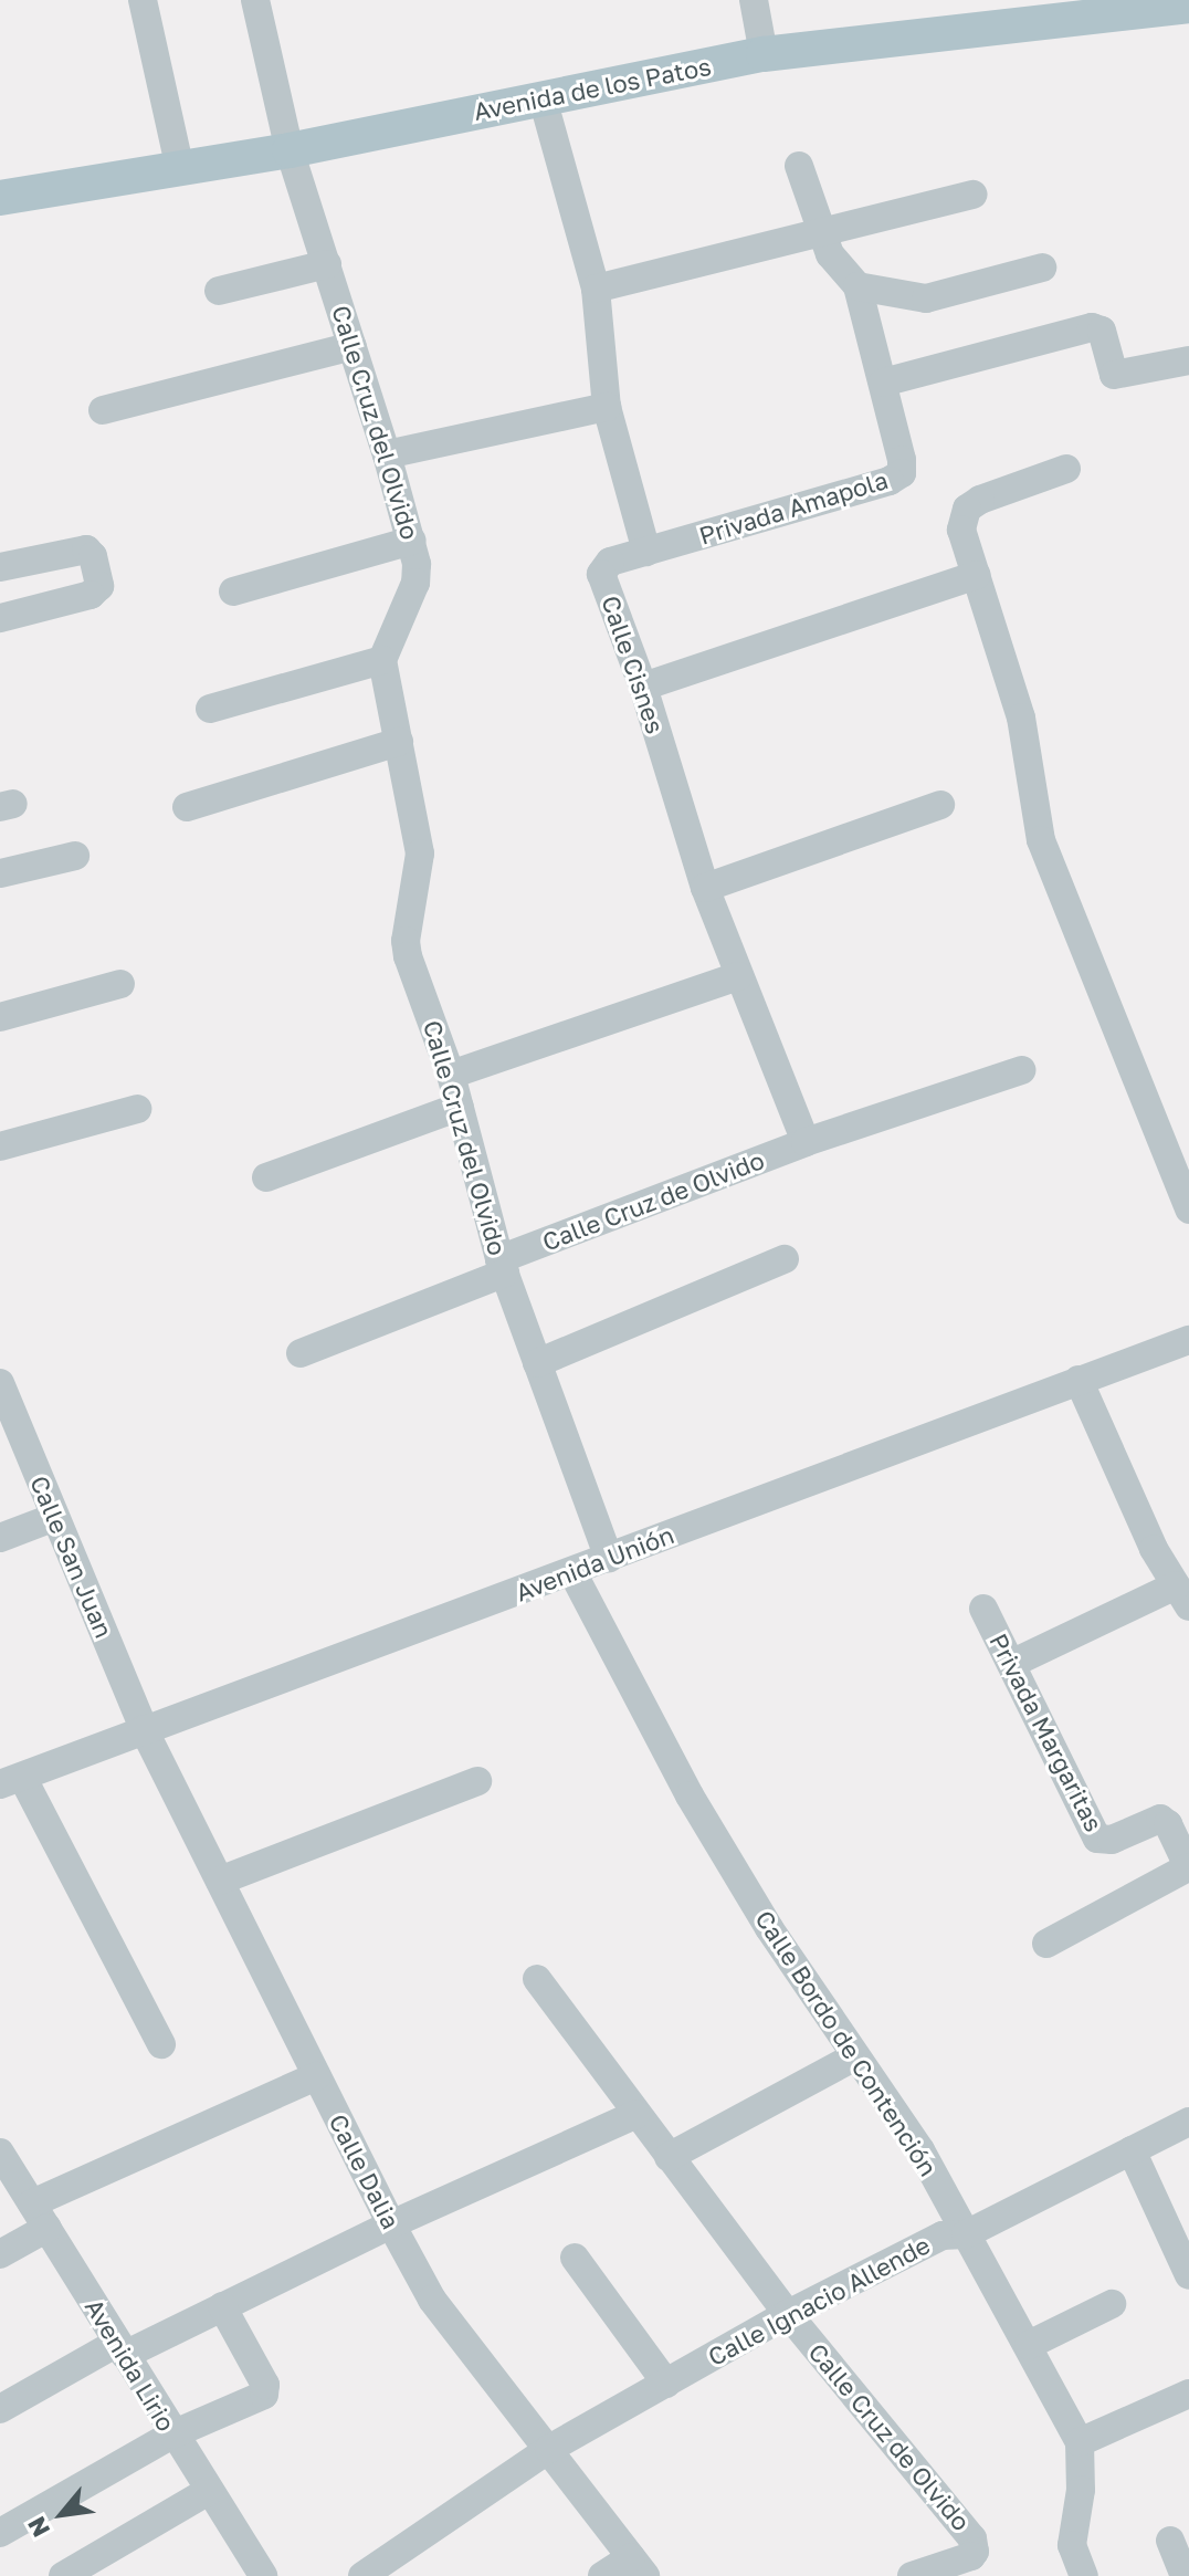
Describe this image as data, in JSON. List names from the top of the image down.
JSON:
{
  "streets": {
    "main road": ["Avenida de los Patos"],
    "street": [
      "Calle Cruz del Olvido",
      "Privada Amapola",
      "Calle Cisnes",
      "Calle Cruz de Olvido",
      "Calle San Juan",
      "Avenida Unión",
      "Privada Margaritas",
      "Calle Bordo de Contención",
      "Calle Dalia",
      "Calle Ignacio Allende",
      "Avenida Lirio"
    ]
  },
  "crossings": [
    ["Avenida de los Patos", "Calle Cruz del Olvido"],
    ["Calle Cruz del Olvido", "Calle Cruz de Olvido"],
    ["Calle Cruz del Olvido", "Avenida Unión"],
    ["Privada Amapola", "Calle Cisnes"],
    ["Calle Cisnes", "Calle Cruz de Olvido"],
    ["Calle Cruz de Olvido", "Calle Ignacio Allende"],
    ["Calle San Juan", "Avenida Unión"],
    ["Calle San Juan", "Calle Dalia"],
    ["Avenida Unión", "Calle Bordo de Contención"],
    ["Avenida Unión", "Calle Dalia"],
    ["Calle Bordo de Contención", "Calle Ignacio Allende"],
    ["Calle Dalia", "Calle Ignacio Allende"]
  ],
  "north": "bottom left"
}
